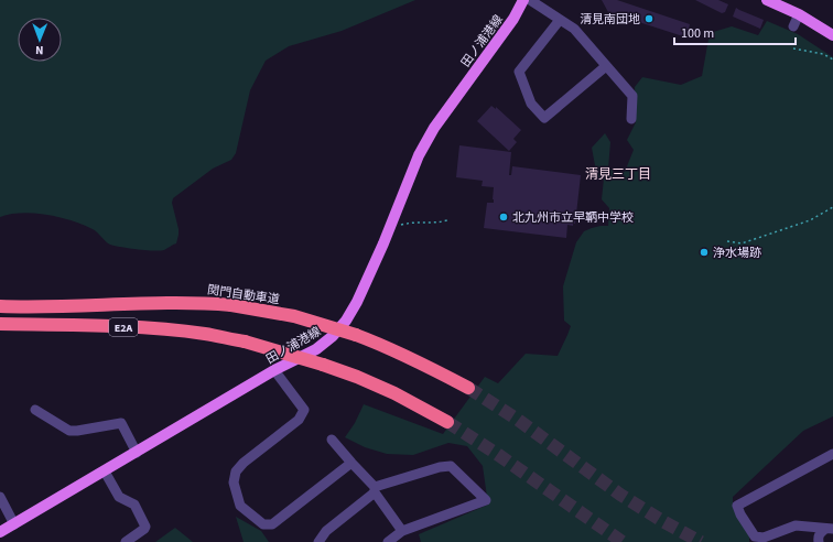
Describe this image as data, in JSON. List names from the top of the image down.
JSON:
{
  "streets": {
    "highway": ["関門自動車道", "E2A"],
    "main road": ["田ノ浦港線"]
  },
  "districts": ["清見三丁目"],
  "places": ["清見南団地", "北九州市立早鞆中学校", "浄水場跡"],
  "scale_bar": "100 m",
  "north": "bottom"
}
